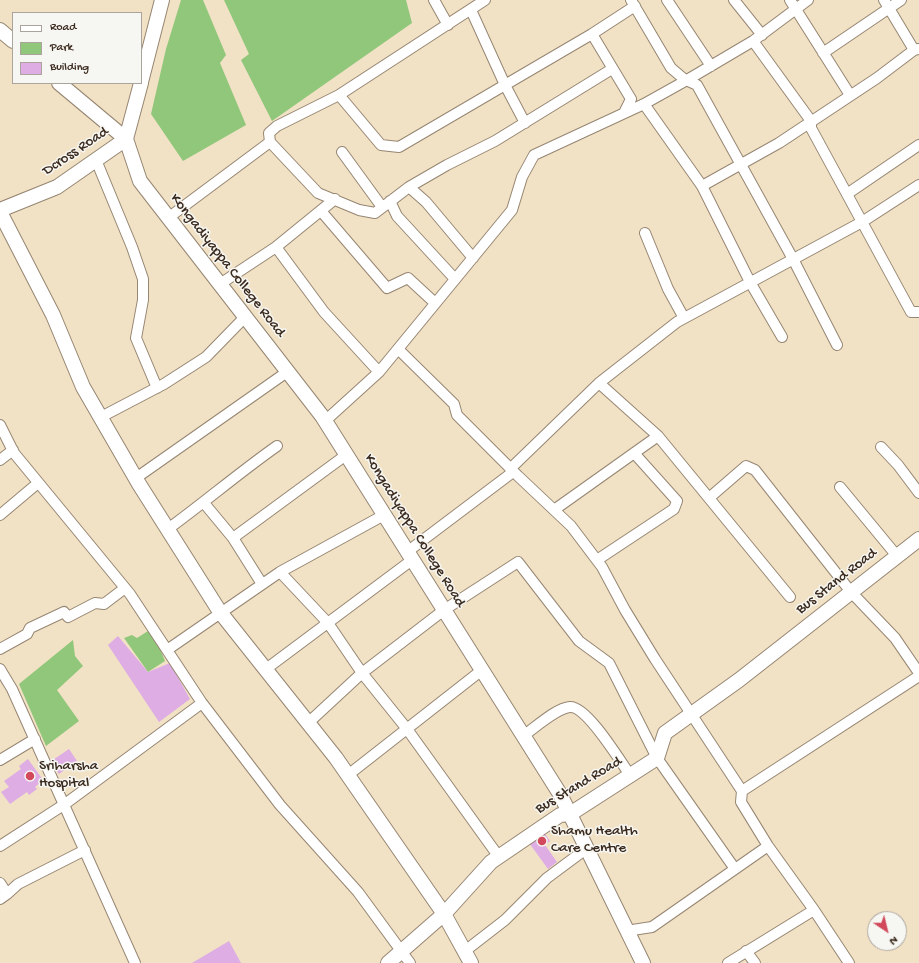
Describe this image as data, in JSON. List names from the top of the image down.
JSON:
{
  "streets": {
    "street": ["Dcross Road", "Kongadiyappa College Road", "Bus Stand Road"]
  },
  "crossings": [
    ["Dcross Road", "Kongadiyappa College Road"],
    ["Kongadiyappa College Road", "Bus Stand Road"]
  ],
  "places": ["Sriharsha Hospital", "Shamu Health Care Centre"],
  "legend": ["Road", "Park", "Building"],
  "north": "bottom right"
}
